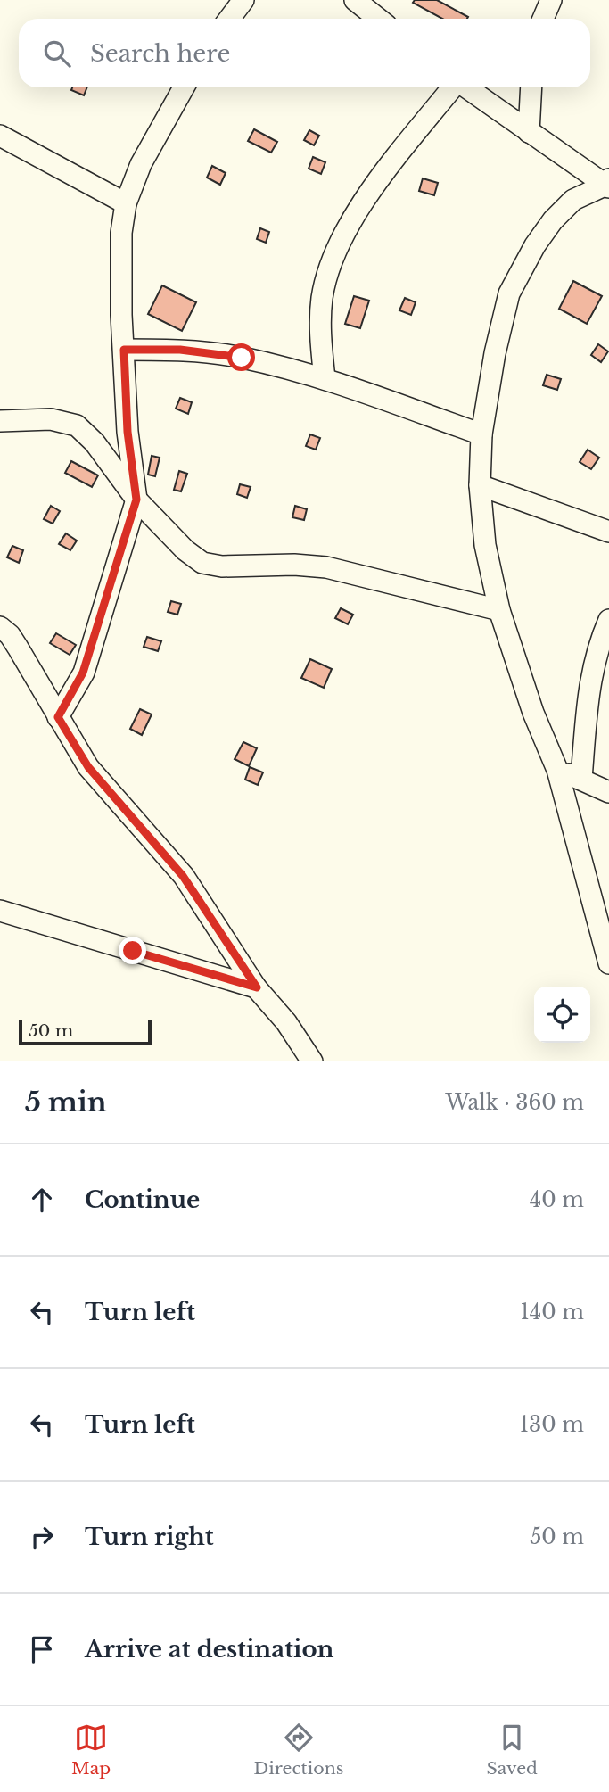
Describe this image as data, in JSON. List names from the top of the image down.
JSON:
{
  "scale_bar": "50 m",
  "page": {
    "search": "Search here",
    "scale": "50 m",
    "heading": ["5 min", "Walk · 360 m"],
    "list": [
      ["Continue", "40 m"],
      ["Turn left", "140 m"],
      ["Turn left", "130 m"],
      ["Turn right", "50 m"],
      "Arrive at destination"
    ],
    "nav": ["Map", "Directions", "Saved"]
  }
}
